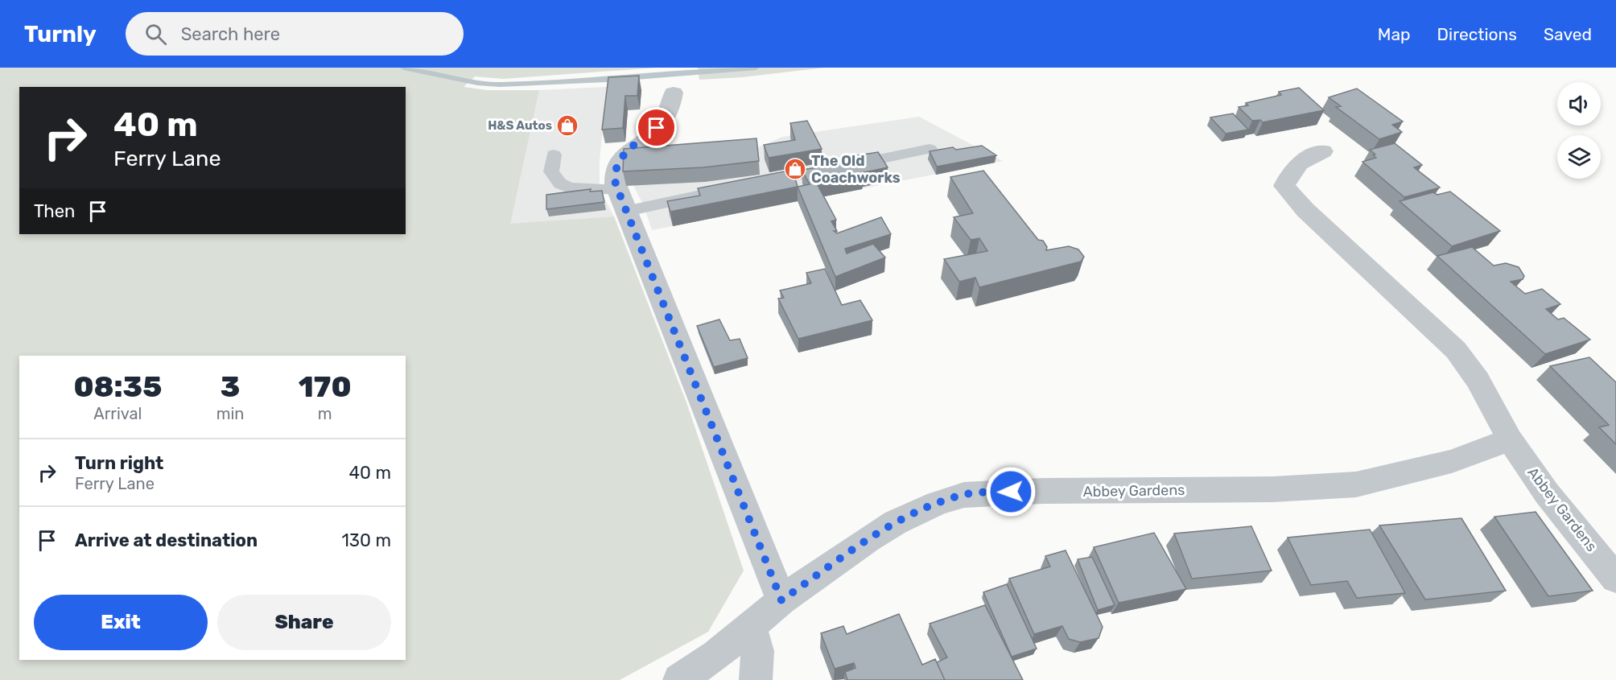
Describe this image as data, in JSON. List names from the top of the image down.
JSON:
{
  "streets": {
    "street": ["Abbey Gardens"]
  },
  "places": {
    "shop": ["H&S Autos", "The Old Coachworks"]
  },
  "page": {
    "header": "Turnly",
    "search": "Search here",
    "nav": ["Map", "Directions", "Saved"],
    "turn": ["40 m", "Ferry Lane"],
    "then": "Then",
    "eta": [
      "08:35",
      "Arrival",
      "3",
      "min",
      "170",
      "m"
    ],
    "list": [
      {
        "name": "Turn right",
        "note": "Ferry Lane",
        "value": "40 m"
      },
      {
        "name": "Arrive at destination",
        "value": "130 m"
      }
    ],
    "buttons": ["Exit", "Share"]
  }
}
